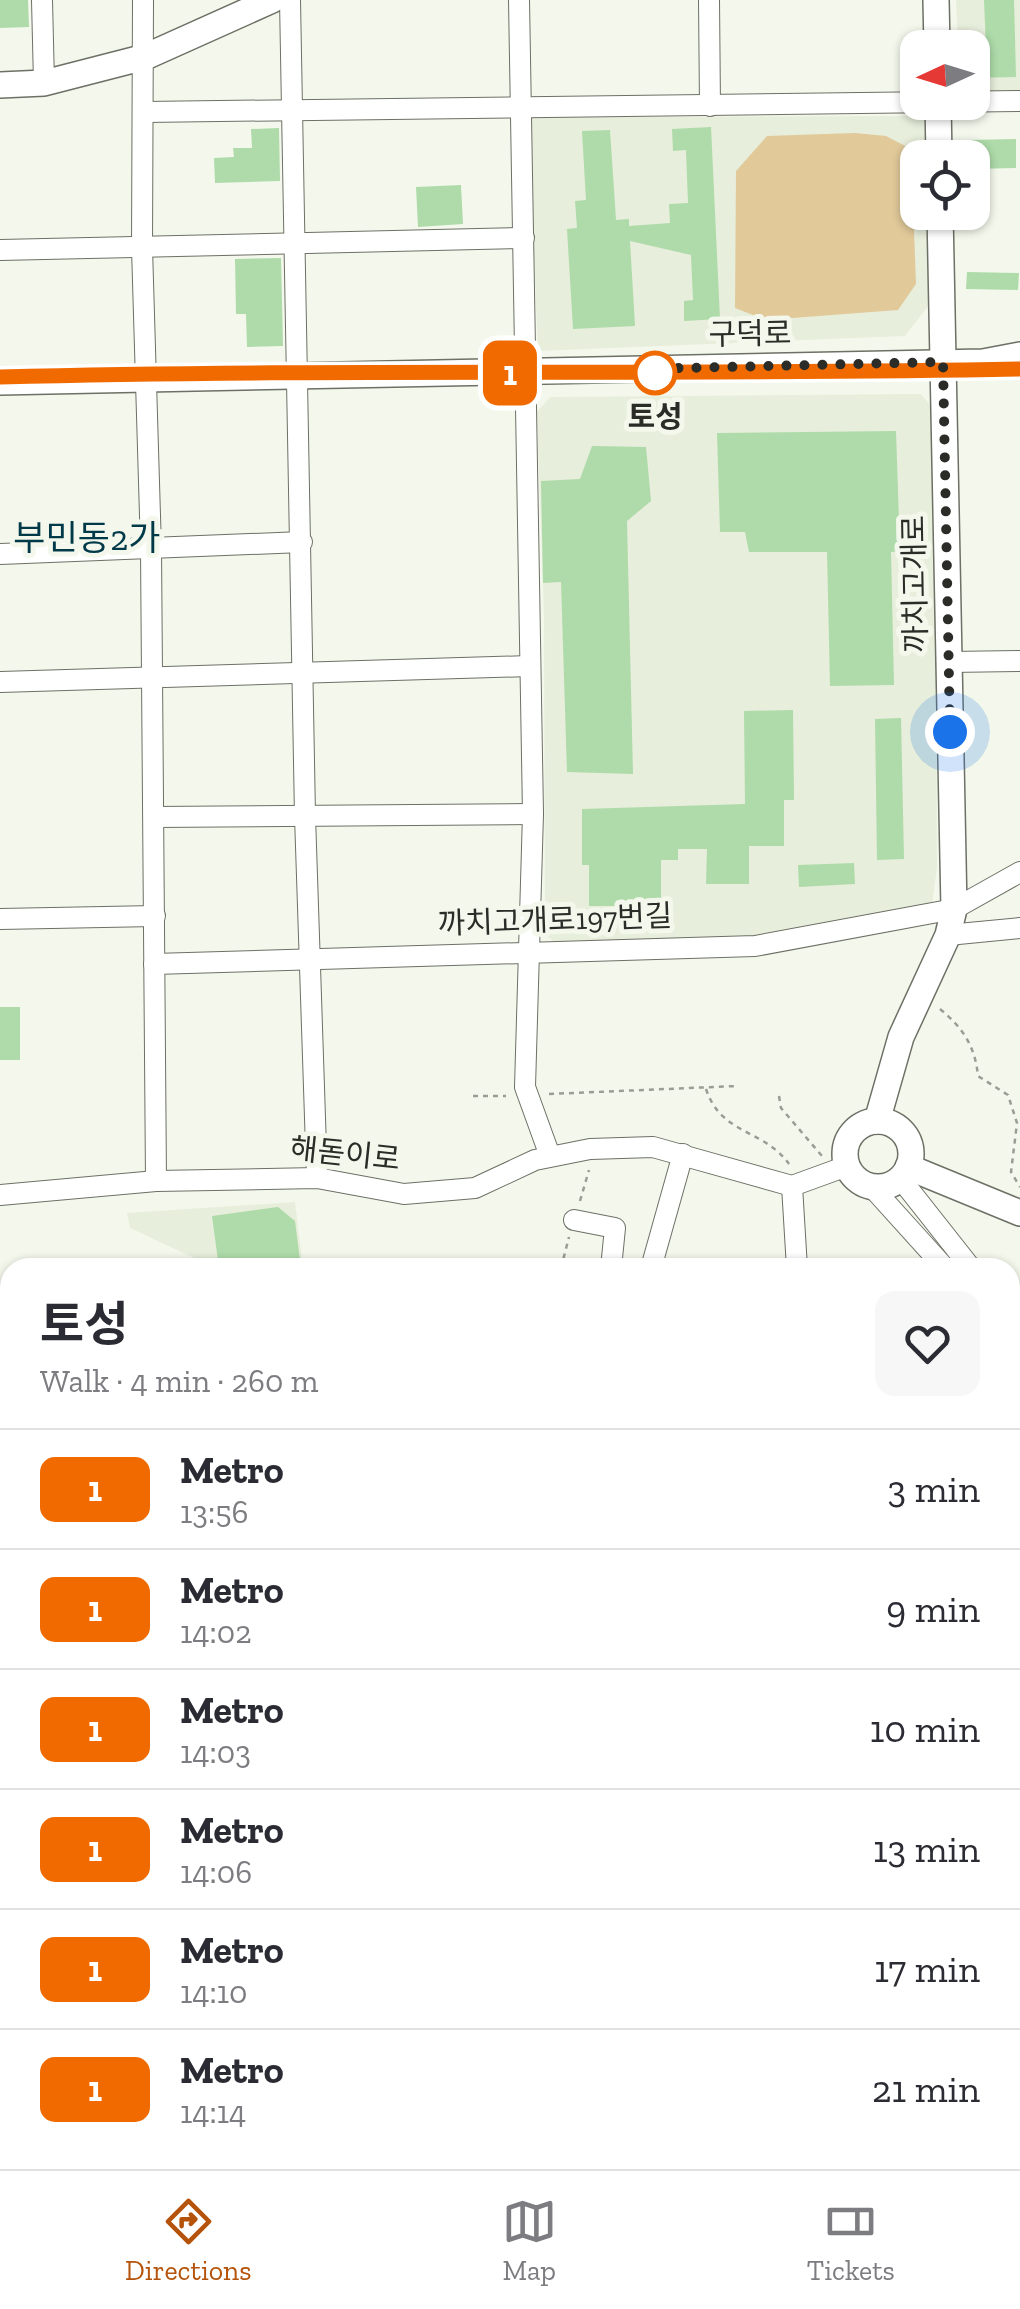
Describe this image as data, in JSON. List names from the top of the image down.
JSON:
{
  "streets": {
    "main road": ["구덕로", "까치고개로"],
    "street": ["까치고개로197번길", "해돋이로"]
  },
  "crossings": [
    ["구덕로", "까치고개로"],
    ["까치고개로", "까치고개로197번길"]
  ],
  "districts": ["부민동2가"],
  "places": ["토성"],
  "lines": ["metro line 1"],
  "north": "left",
  "page": {
    "on_map": "1",
    "heading": ["토성", "Walk · 4 min · 260 m"],
    "list": [
      {
        "mark": "1",
        "name": "Metro",
        "note": "13:56",
        "value": "3 min"
      },
      {
        "mark": "1",
        "name": "Metro",
        "note": "14:02",
        "value": "9 min"
      },
      {
        "mark": "1",
        "name": "Metro",
        "note": "14:03",
        "value": "10 min"
      },
      {
        "mark": "1",
        "name": "Metro",
        "note": "14:06",
        "value": "13 min"
      },
      {
        "mark": "1",
        "name": "Metro",
        "note": "14:10",
        "value": "17 min"
      },
      {
        "mark": "1",
        "name": "Metro",
        "note": "14:14",
        "value": "21 min"
      }
    ],
    "tabs": ["Directions", "Map", "Tickets"]
  }
}
